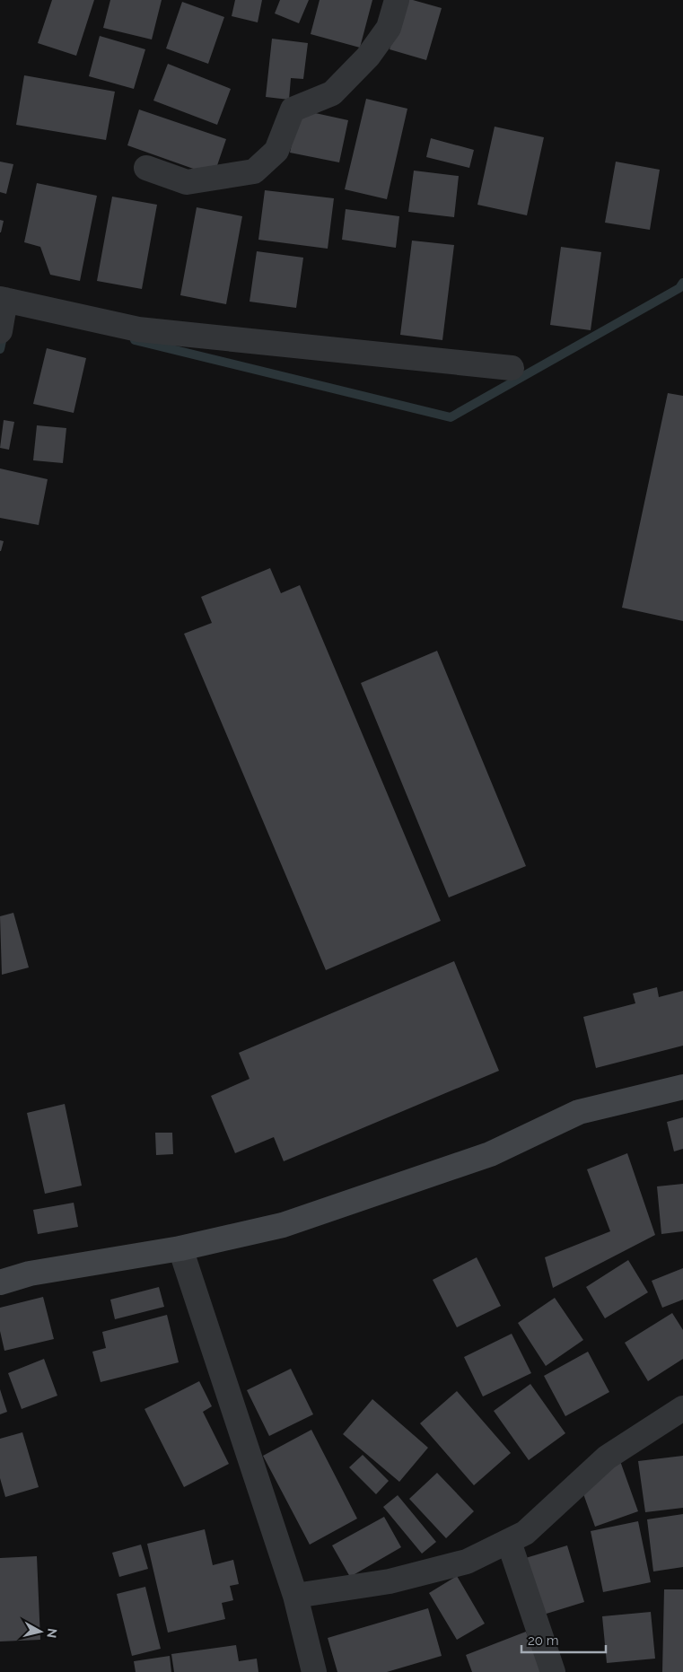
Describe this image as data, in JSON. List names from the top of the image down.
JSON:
{
  "scale_bar": "20 m",
  "north": "right"
}
